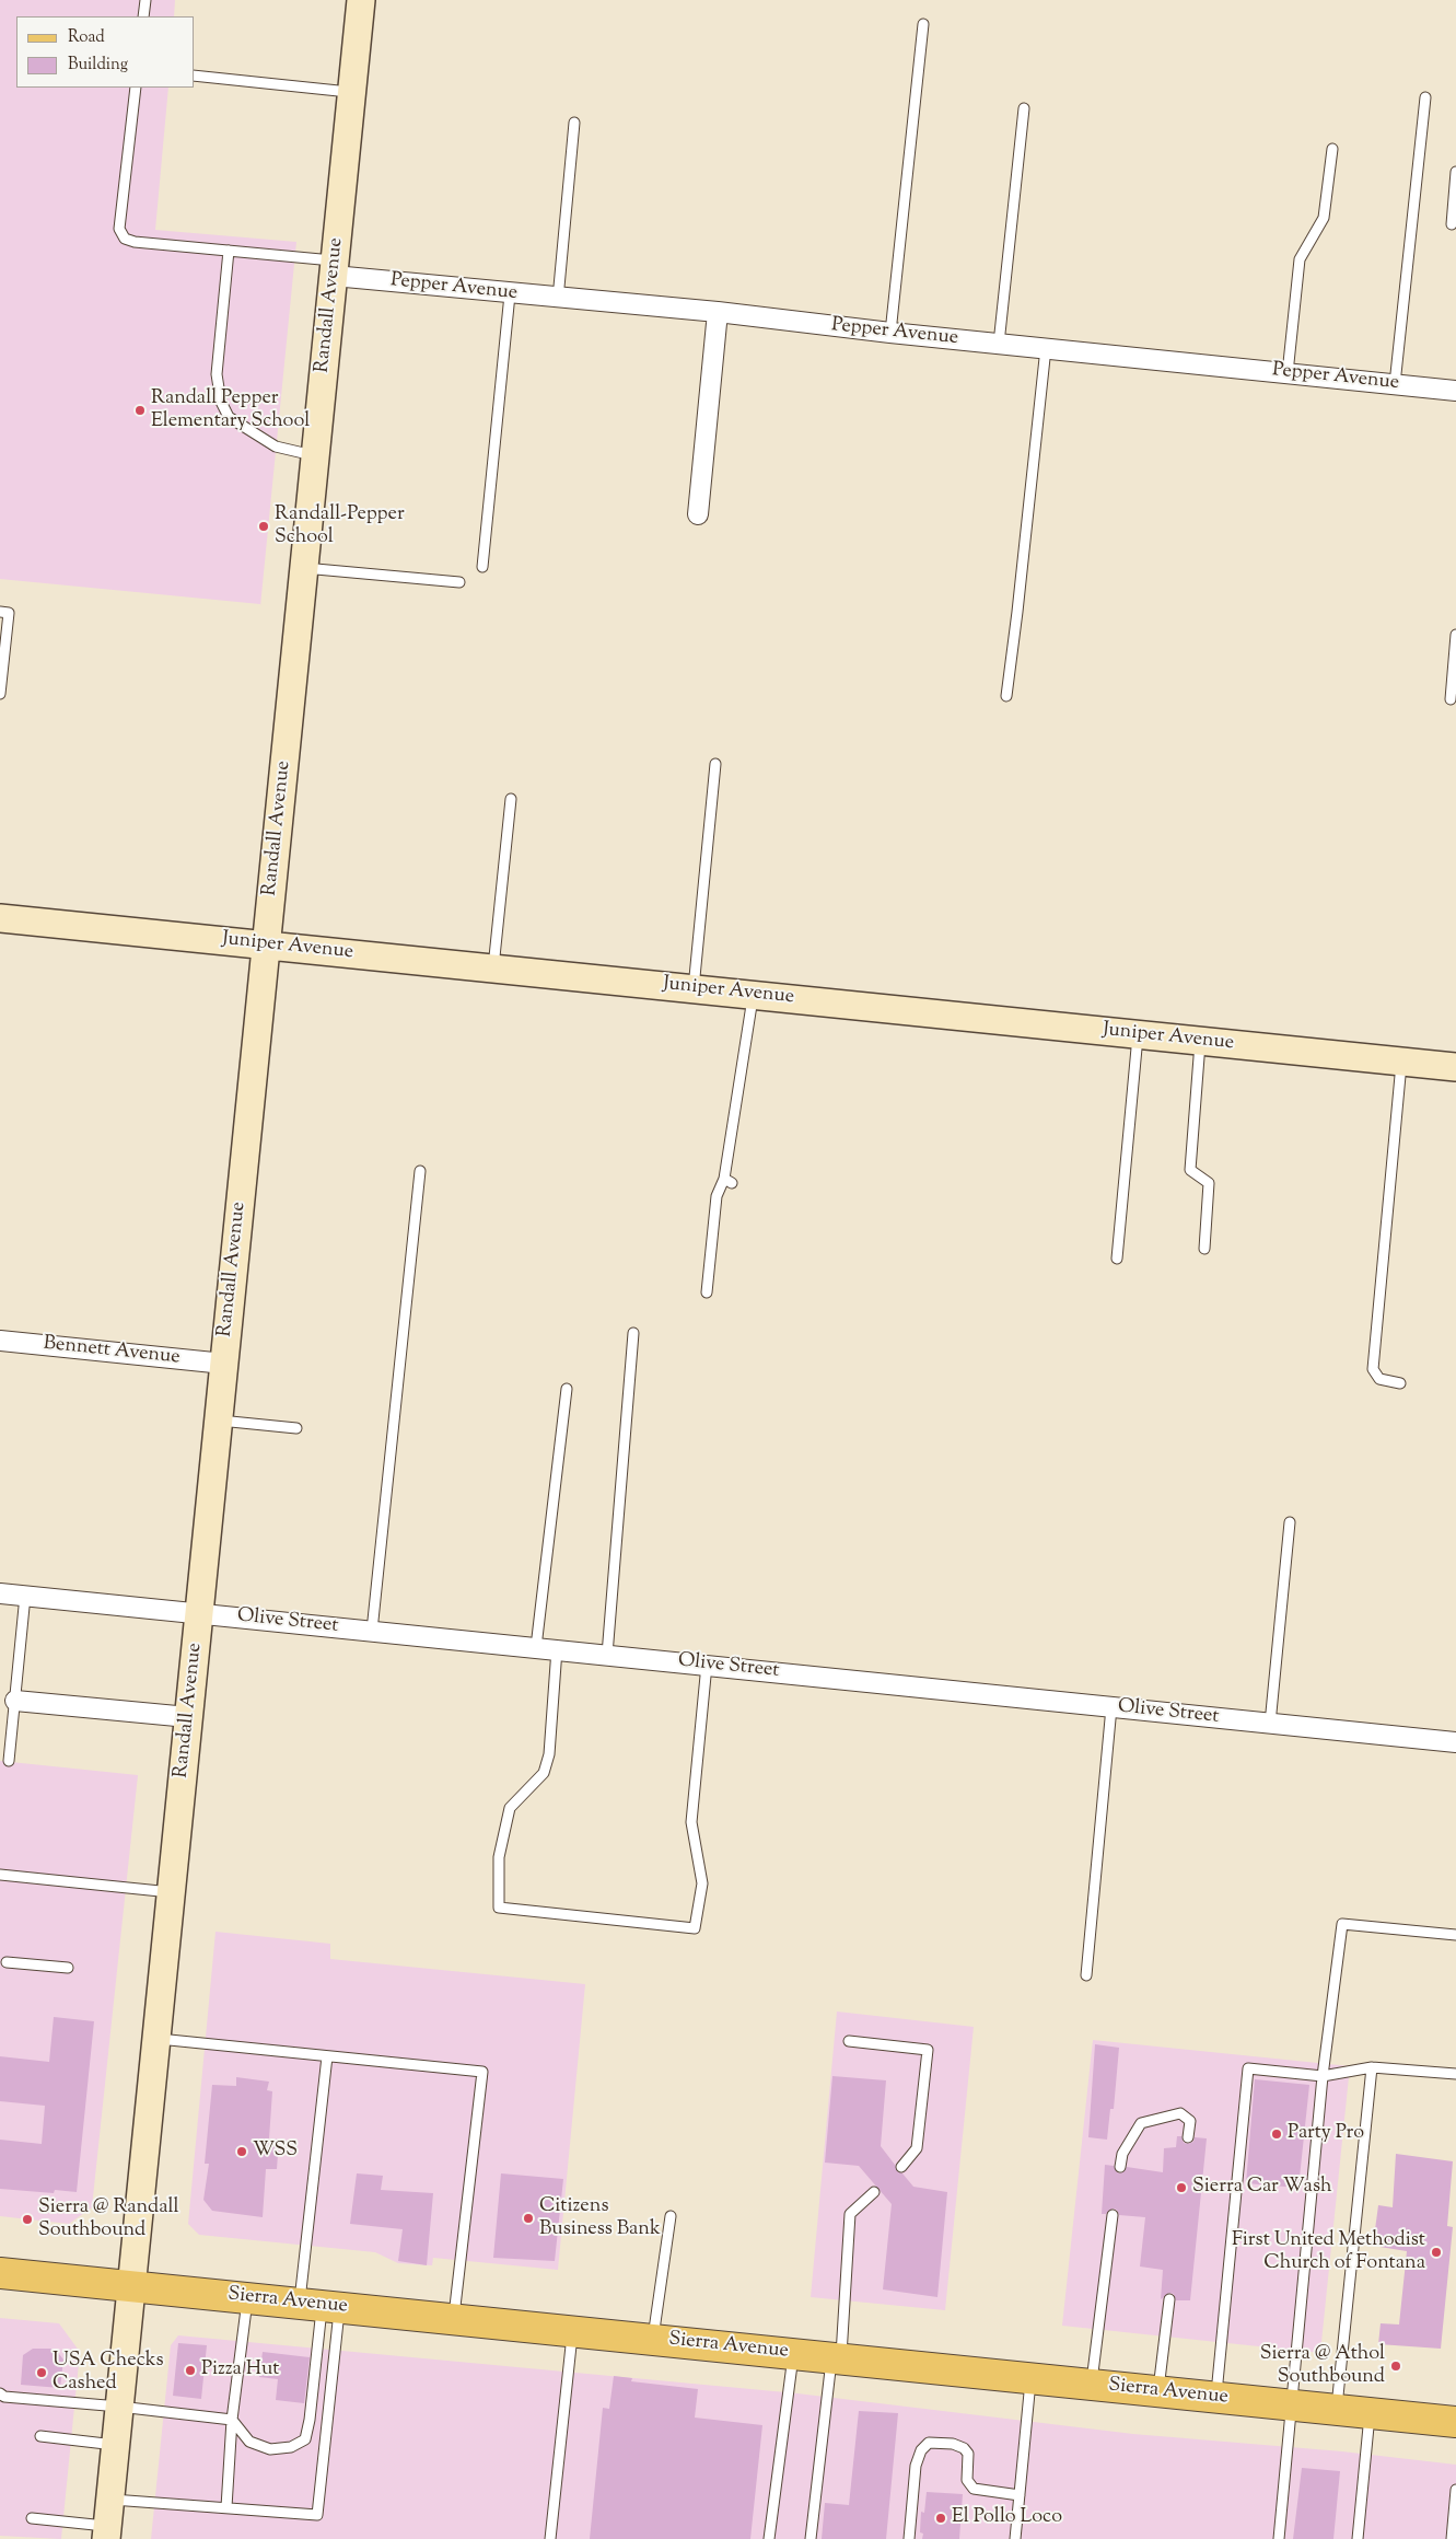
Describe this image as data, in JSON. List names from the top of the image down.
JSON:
{
  "streets": {
    "main road": ["Sierra Avenue"],
    "street": [
      "Pepper Avenue",
      "Randall Avenue",
      "Juniper Avenue",
      "Bennett Avenue",
      "Olive Street"
    ]
  },
  "crossings": [
    ["Pepper Avenue", "Randall Avenue"],
    ["Randall Avenue", "Juniper Avenue"],
    ["Randall Avenue", "Bennett Avenue"],
    ["Randall Avenue", "Olive Street"],
    ["Randall Avenue", "Sierra Avenue"]
  ],
  "places": [
    "Randall Pepper Elementary School",
    "Randall-Pepper School",
    "Party Pro",
    "WSS",
    "Sierra Car Wash",
    "Citizens Business Bank",
    "Sierra @ Randall Southbound",
    "First United Methodist Church of Fontana",
    "Sierra @ Athol Southbound",
    "Pizza Hut",
    "USA Checks Cashed",
    "El Pollo Loco"
  ],
  "legend": ["Road", "Building"]
}
